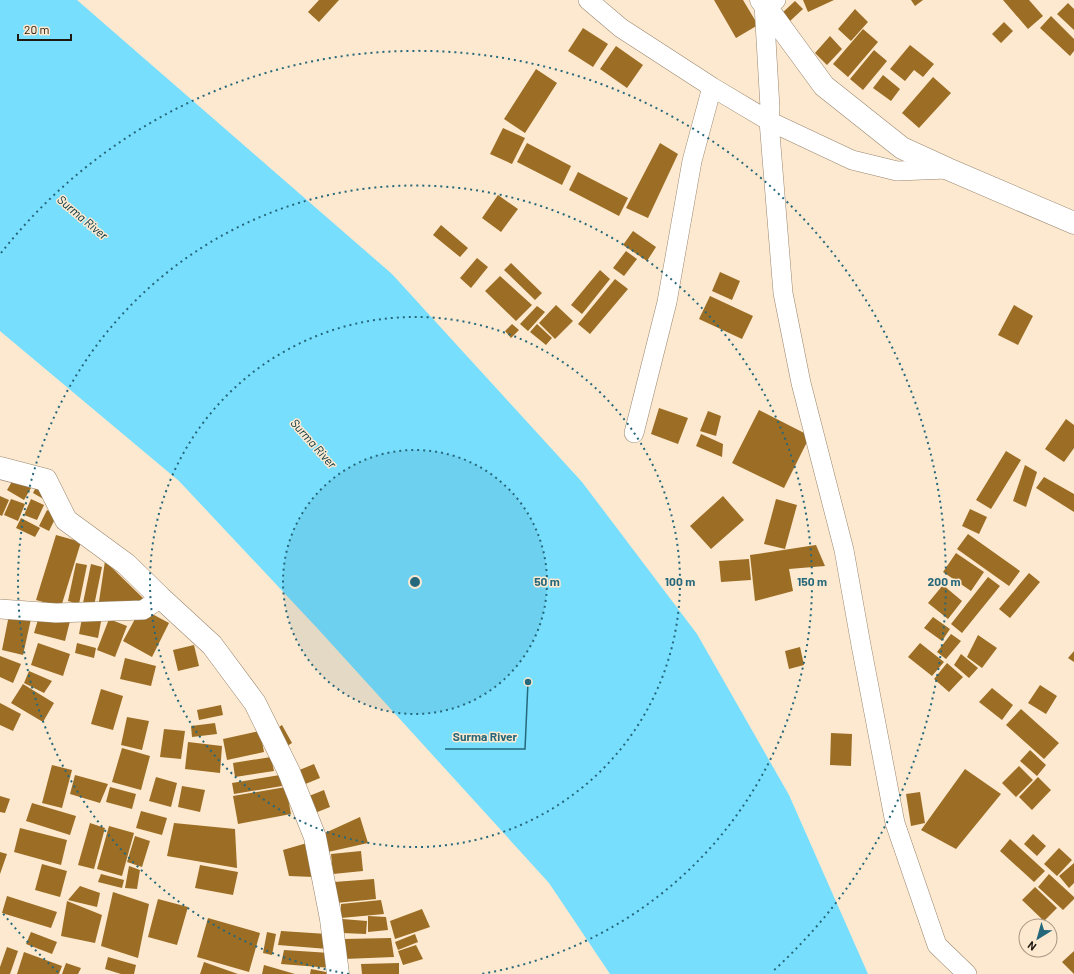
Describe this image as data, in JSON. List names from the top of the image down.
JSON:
{
  "water": ["Surma River"],
  "places": ["Surma River"],
  "scale_bar": "20 m",
  "north": "bottom left",
  "rings": [
    "50 m",
    "100 m",
    "150 m",
    "200 m"
  ]
}
